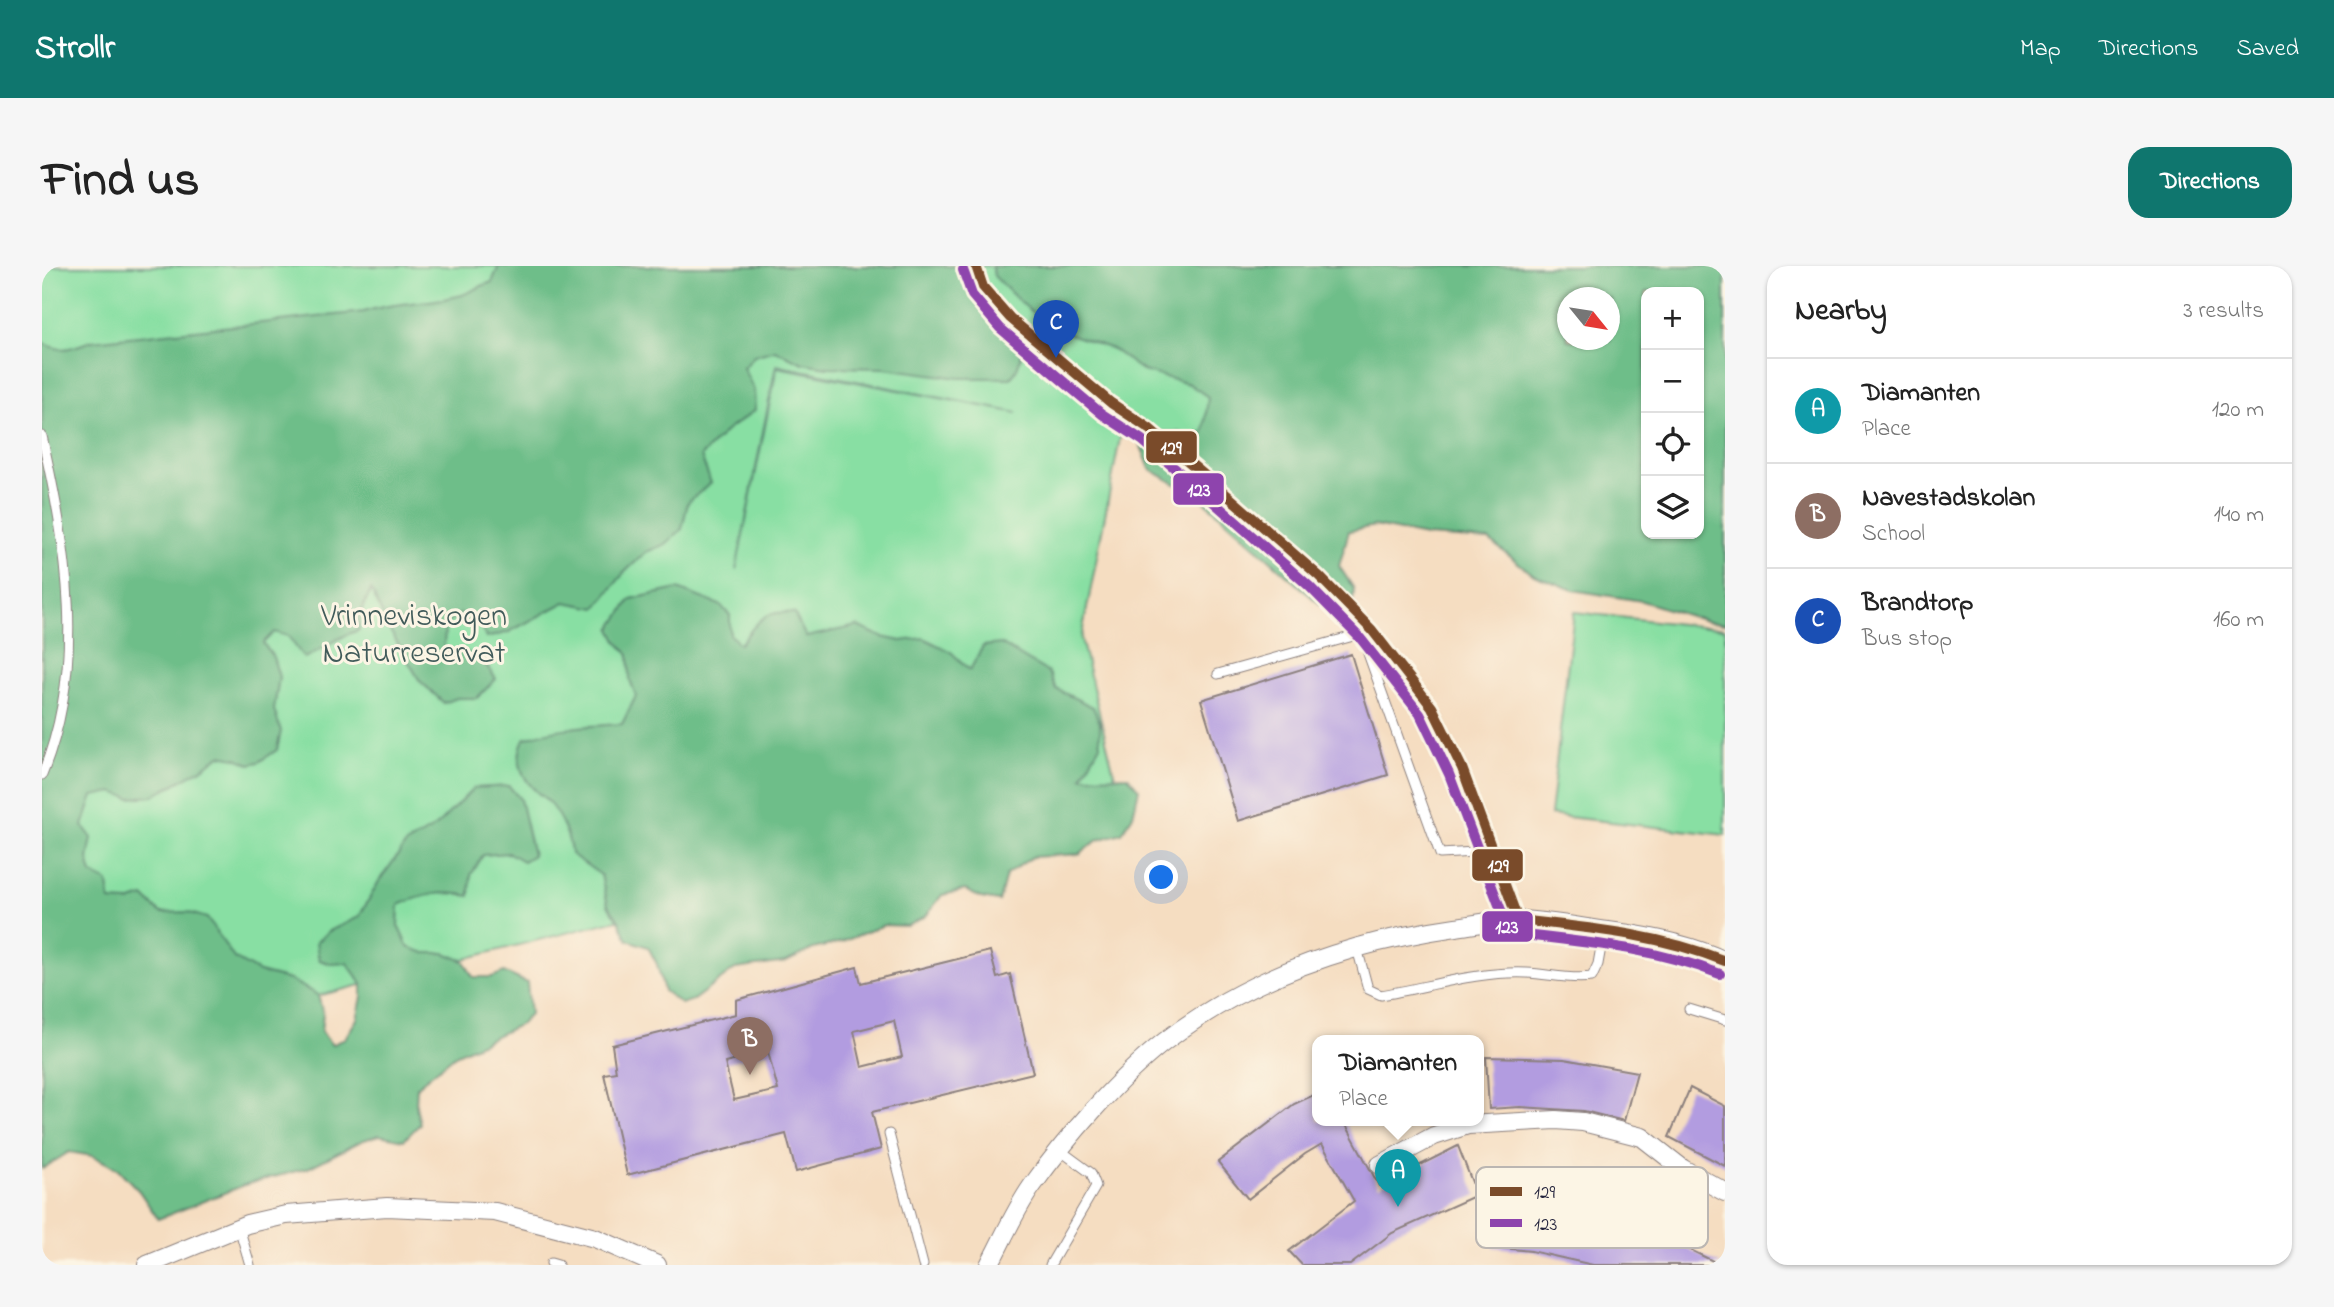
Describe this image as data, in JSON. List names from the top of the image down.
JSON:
{
  "parks": ["Vrinneviskogen Naturreservat"],
  "lines": ["transit line 129", "transit line 123"],
  "legend": ["129", "123"],
  "north": "bottom right",
  "page": {
    "header": "Strollr",
    "nav": ["Map", "Directions", "Saved"],
    "title": "Find us",
    "buttons": "Directions",
    "heading": ["Nearby", "3 results"],
    "map_buttons": ["+", "−"],
    "pins": ["C", "B", "A"],
    "list": [
      {
        "mark": "A",
        "name": "Diamanten",
        "note": "Place",
        "value": "120 m"
      },
      {
        "mark": "B",
        "name": "Navestadskolan",
        "note": "School",
        "value": "140 m"
      },
      {
        "mark": "C",
        "name": "Brandtorp",
        "note": "Bus stop",
        "value": "160 m"
      }
    ],
    "popup": ["Diamanten", "Place"]
  }
}
